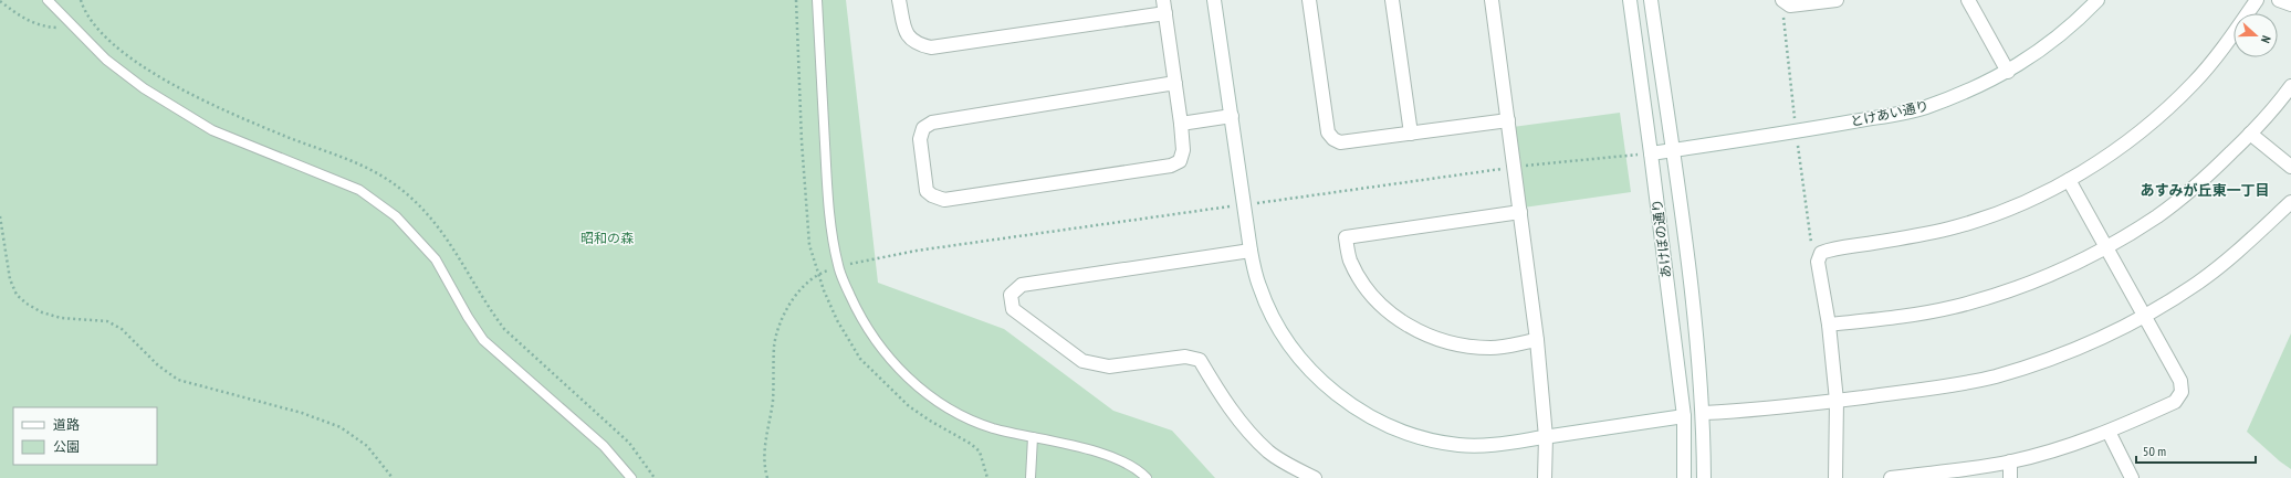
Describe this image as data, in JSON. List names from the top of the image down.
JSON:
{
  "streets": {
    "street": ["とけあい通り", "あけぼの通り"]
  },
  "crossings": [
    ["とけあい通り", "あけぼの通り"]
  ],
  "districts": ["あすみが丘東一丁目"],
  "parks": ["昭和の森"],
  "legend": ["道路", "公園"],
  "scale_bar": "50 m",
  "north": "right"
}
